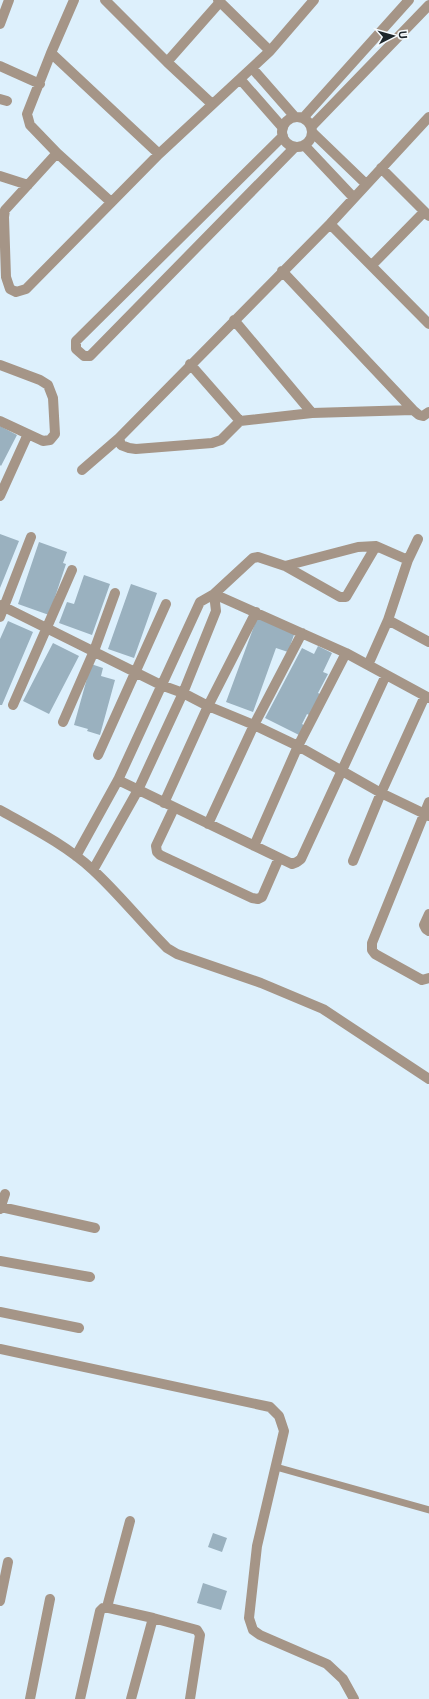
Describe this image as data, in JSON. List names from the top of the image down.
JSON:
{
  "north": "right"
}
